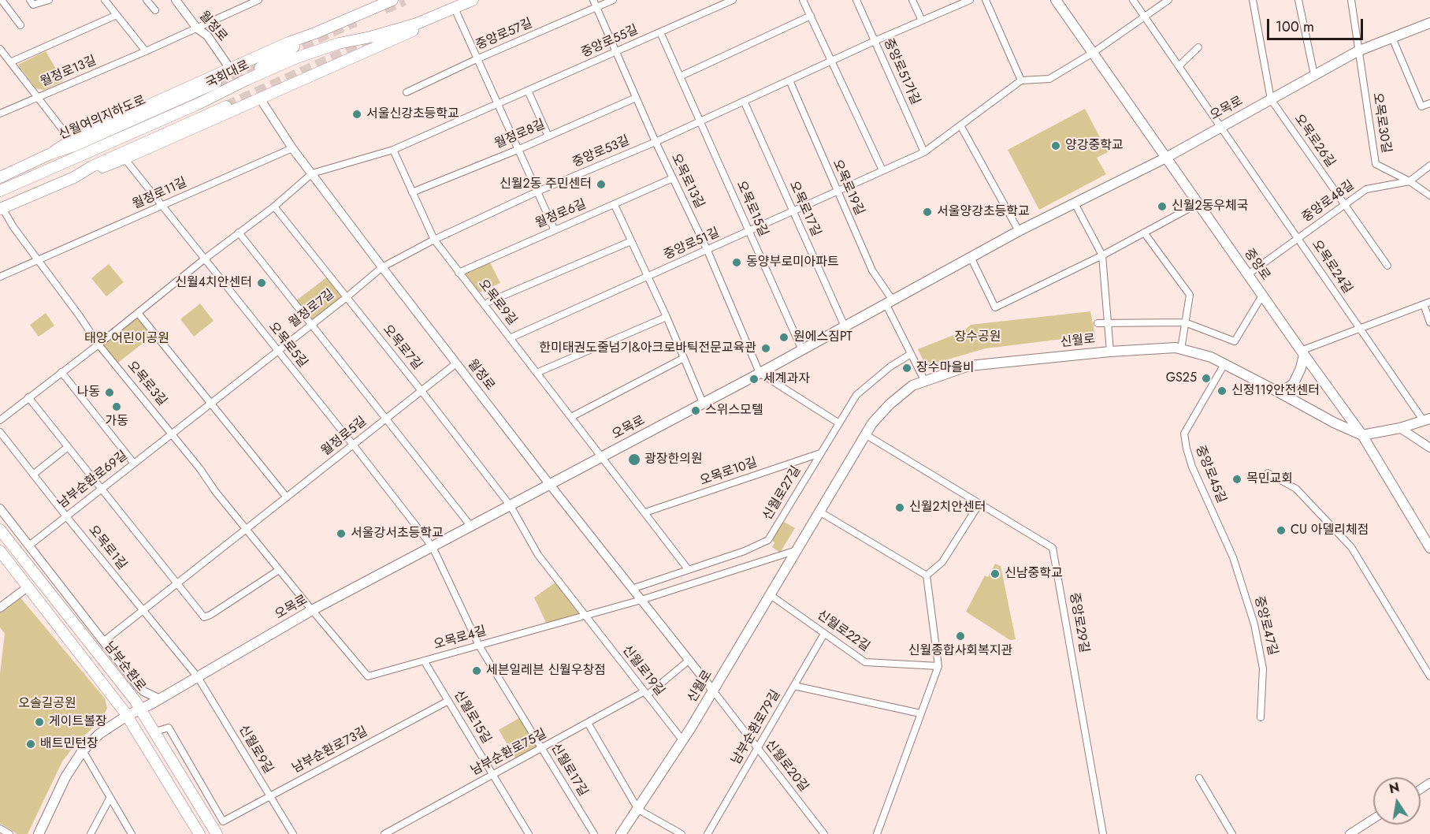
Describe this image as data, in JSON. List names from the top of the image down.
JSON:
{
  "streets": {
    "main road": [
      "국회대로",
      "오목로",
      "신월여의지하도로",
      "중앙로",
      "신월로",
      "남부순환로"
    ],
    "street": [
      "월정로",
      "중앙로57길",
      "중앙로55길",
      "월정로13길",
      "중앙로51가길",
      "오목로30길",
      "월정로8길",
      "오목로26길",
      "중앙로53길",
      "오목로13길",
      "오목로19길",
      "월정로11길",
      "중앙로48길",
      "오목로15길",
      "오목로17길",
      "월정로6길",
      "중앙로51길",
      "오목로24길",
      "오목로9길",
      "월정로7길",
      "오목로5길",
      "오목로7길",
      "오목로3길",
      "월정로5길",
      "오목로10길",
      "중앙로45길",
      "남부순환로69길",
      "신월로27길",
      "오목로1길",
      "중앙로29길",
      "중앙로47길",
      "신월로22길",
      "오목로4길",
      "신월로19길",
      "신월로15길",
      "남부순환로79길",
      "신월로9길",
      "남부순환로73길",
      "남부순환로75길",
      "신월로20길",
      "신월로17길"
    ]
  },
  "crossings": [
    ["월정로", "중앙로55길"],
    ["월정로", "월정로13길"],
    ["월정로", "오목로"],
    ["월정로", "중앙로53길"],
    ["월정로", "월정로11길"],
    ["월정로", "월정로7길"],
    ["월정로", "신월로"],
    ["월정로", "월정로5길"],
    ["월정로", "신월로27길"],
    ["월정로", "오목로4길"],
    ["월정로", "신월로20길"],
    ["중앙로57길", "오목로13길"],
    ["중앙로55길", "오목로13길"],
    ["중앙로55길", "오목로15길"],
    ["중앙로55길", "오목로9길"],
    ["중앙로51가길", "중앙로53길"],
    ["중앙로51가길", "중앙로51길"],
    ["오목로", "오목로30길"],
    ["오목로", "오목로26길"],
    ["오목로", "오목로13길"],
    ["오목로", "오목로19길"],
    ["오목로", "오목로15길"],
    ["오목로", "오목로17길"],
    ["오목로", "중앙로"],
    ["오목로", "오목로24길"],
    ["오목로", "오목로9길"],
    ["오목로", "오목로5길"],
    ["오목로", "오목로7길"],
    ["오목로", "오목로3길"],
    ["오목로", "오목로1길"],
    ["오목로", "오목로4길"],
    ["오목로", "남부순환로"],
    ["오목로", "신월로9길"],
    ["오목로", "신월로17길"],
    ["오목로30길", "중앙로48길"],
    ["월정로8길", "오목로13길"],
    ["월정로8길", "오목로9길"],
    ["오목로26길", "중앙로48길"],
    ["중앙로53길", "오목로13길"],
    ["중앙로53길", "오목로19길"],
    ["중앙로53길", "오목로15길"],
    ["중앙로53길", "오목로17길"],
    ["중앙로53길", "오목로9길"],
    ["중앙로53길", "월정로7길"],
    ["오목로13길", "월정로6길"],
    ["오목로13길", "중앙로51길"],
    ["오목로19길", "중앙로51길"],
    ["월정로11길", "오목로5길"],
    ["월정로11길", "오목로3길"],
    ["중앙로48길", "중앙로"],
    ["중앙로48길", "오목로24길"],
    ["오목로15길", "중앙로51길"],
    ["오목로17길", "중앙로51길"],
    ["월정로6길", "오목로9길"],
    ["중앙로51길", "오목로9길"],
    ["중앙로", "신월로"],
    ["월정로7길", "오목로5길"],
    ["월정로7길", "오목로7길"],
    ["월정로7길", "오목로3길"],
    ["월정로7길", "남부순환로69길"],
    ["신월로", "중앙로45길"],
    ["신월로", "중앙로29길"],
    ["신월로", "신월로22길"],
    ["신월로", "신월로19길"],
    ["신월로", "신월로20길"],
    ["오목로5길", "월정로5길"],
    ["오목로5길", "신월로17길"],
    ["오목로7길", "월정로5길"],
    ["오목로3길", "월정로5길"],
    ["오목로3길", "남부순환로69길"],
    ["오목로3길", "오목로4길"],
    ["월정로5길", "오목로1길"],
    ["월정로5길", "남부순환로"],
    ["오목로10길", "신월로27길"],
    ["중앙로45길", "중앙로47길"],
    ["남부순환로69길", "오목로1길"],
    ["남부순환로69길", "남부순환로"],
    ["오목로1길", "신월로9길"],
    ["신월로22길", "남부순환로79길"],
    ["오목로4길", "신월로19길"],
    ["오목로4길", "신월로15길"],
    ["오목로4길", "신월로17길"],
    ["남부순환로", "남부순환로73길"],
    ["신월로19길", "남부순환로75길"],
    ["신월로15길", "남부순환로73길"],
    ["신월로15길", "남부순환로75길"],
    ["남부순환로79길", "신월로20길"],
    ["신월로9길", "남부순환로73길"],
    ["남부순환로75길", "신월로17길"]
  ],
  "parks": ["장수공원", "태양 어린이공원", "오솔길공원"],
  "places": [
    "서울신강초등학교",
    "양강중학교",
    "신월2동 주민센터",
    "신월2동우체국",
    "서울양강초등학교",
    "동양부로미아파트",
    "신월4치안센터",
    "원에스짐PT",
    "한미태권도줄넘기&아크로바틱전문교육관",
    "장수마을비",
    "GS25",
    "세계과자",
    "신정119안전센터",
    "나동",
    "가동",
    "스위스모텔",
    "광장한의원",
    "목민교회",
    "신월2치안센터",
    "CU 아델리체점",
    "서울강서초등학교",
    "신남중학교",
    "신월종합사회복지관",
    "세븐일레븐 신월우창점",
    "게이트볼장",
    "배트민턴장"
  ],
  "scale_bar": "100 m",
  "north": "top"
}
